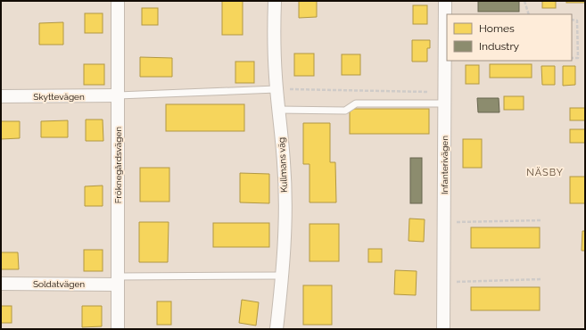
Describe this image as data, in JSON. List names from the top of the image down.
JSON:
{
  "streets": {
    "street": [
      "Skyttevägen",
      "Fröknegårdsvägen",
      "Kullmans väg",
      "Infanterivägen",
      "Soldatvägen"
    ]
  },
  "crossings": [
    ["Skyttevägen", "Fröknegårdsvägen"],
    ["Fröknegårdsvägen", "Soldatvägen"]
  ],
  "districts": ["NÄSBY"],
  "legend": ["Homes", "Industry"]
}
